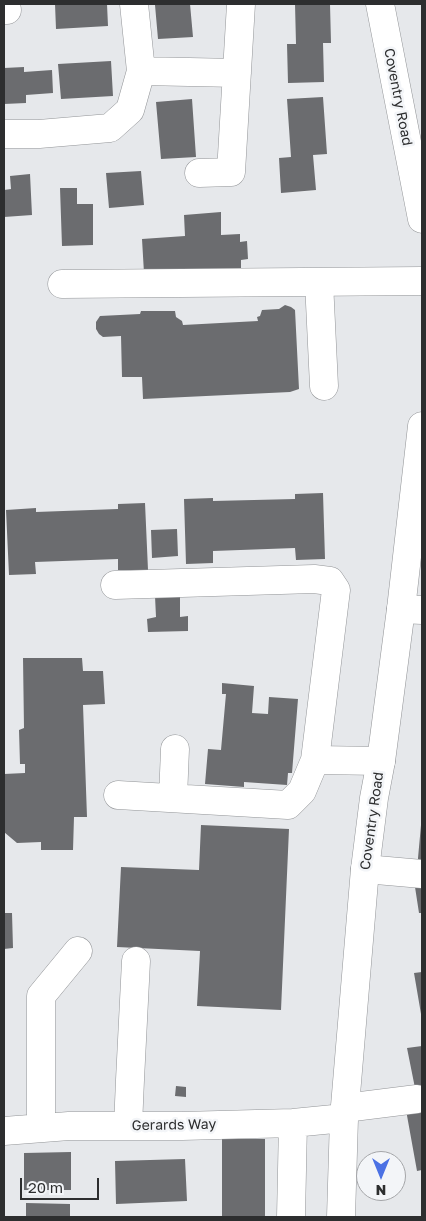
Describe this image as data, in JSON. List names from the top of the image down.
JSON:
{
  "streets": {
    "street": ["Coventry Road", "Gerards Way"]
  },
  "crossings": [
    ["Coventry Road", "Gerards Way"]
  ],
  "scale_bar": "20 m",
  "north": "bottom"
}
